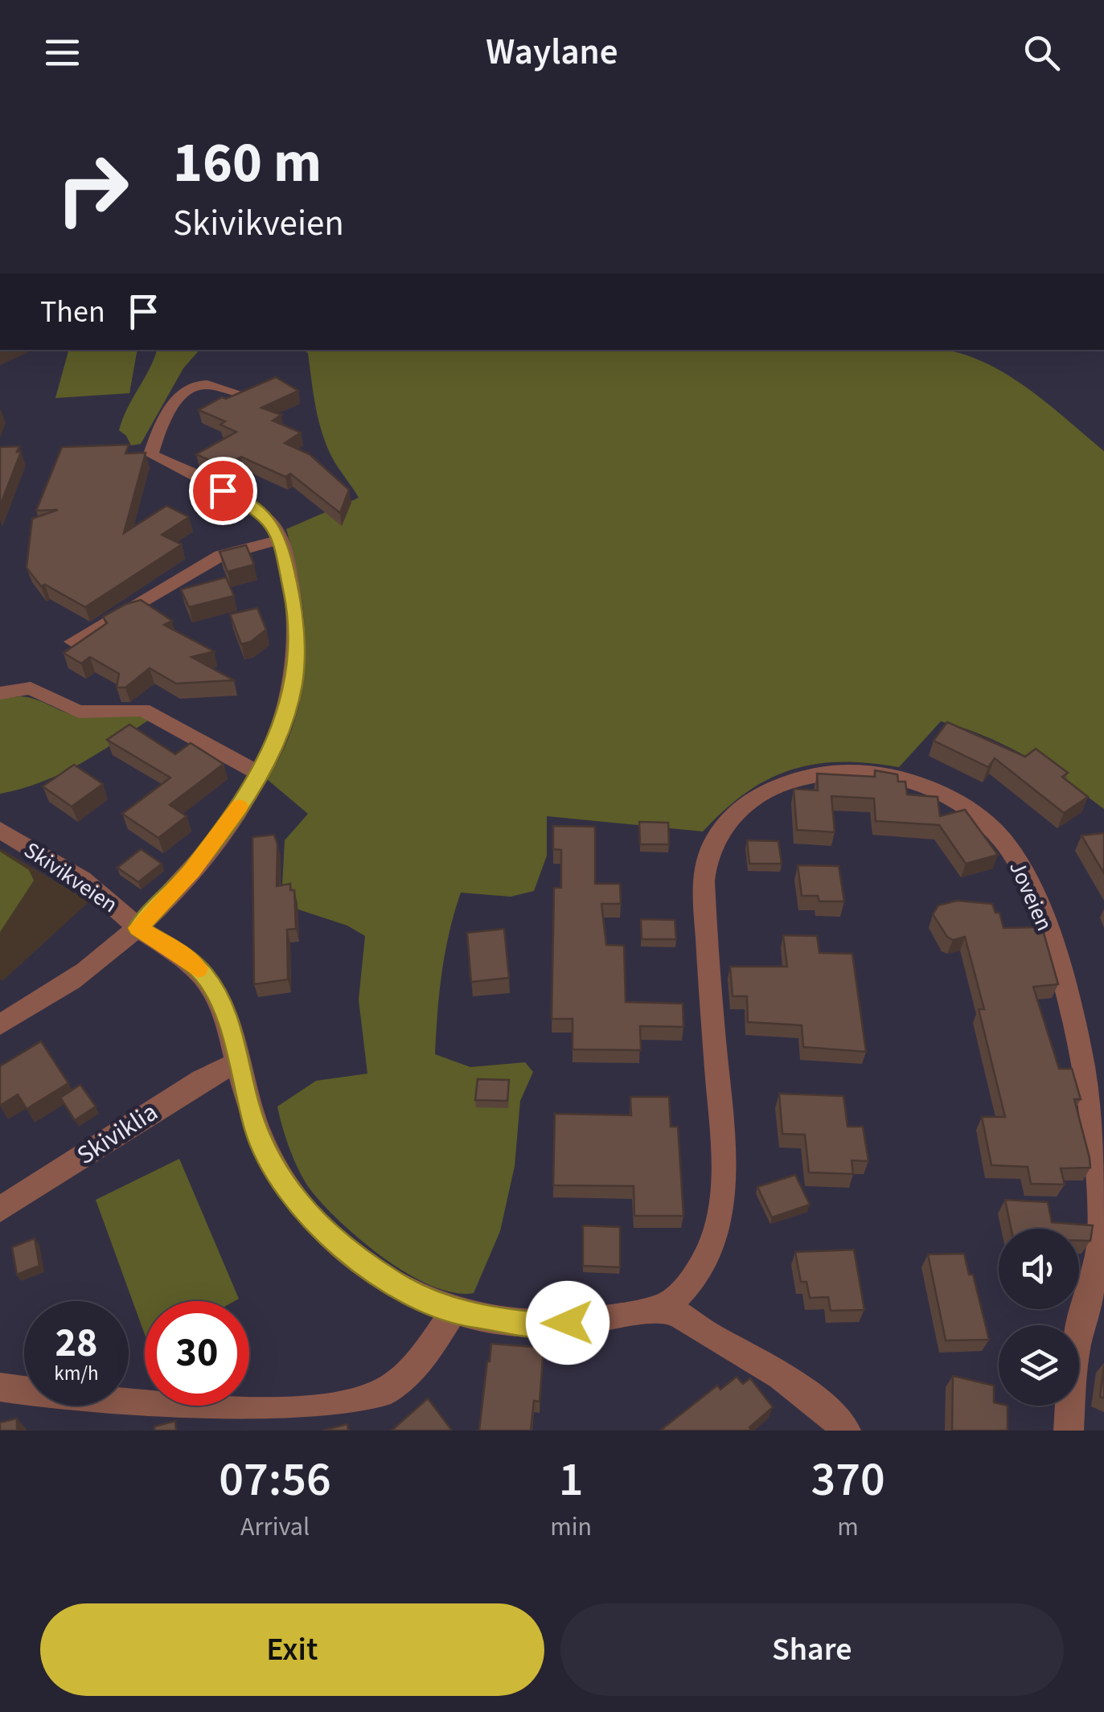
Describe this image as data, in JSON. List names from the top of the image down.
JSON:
{
  "streets": {
    "street": ["Skivikveien", "Joveien", "Skiviklia"]
  },
  "page": {
    "header": "Waylane",
    "turn": ["160 m", "Skivikveien"],
    "then": "Then",
    "speed": "28 km/h",
    "limit": "30",
    "eta": [
      "07:56",
      "Arrival",
      "1",
      "min",
      "370",
      "m"
    ],
    "buttons": ["Exit", "Share"]
  }
}
